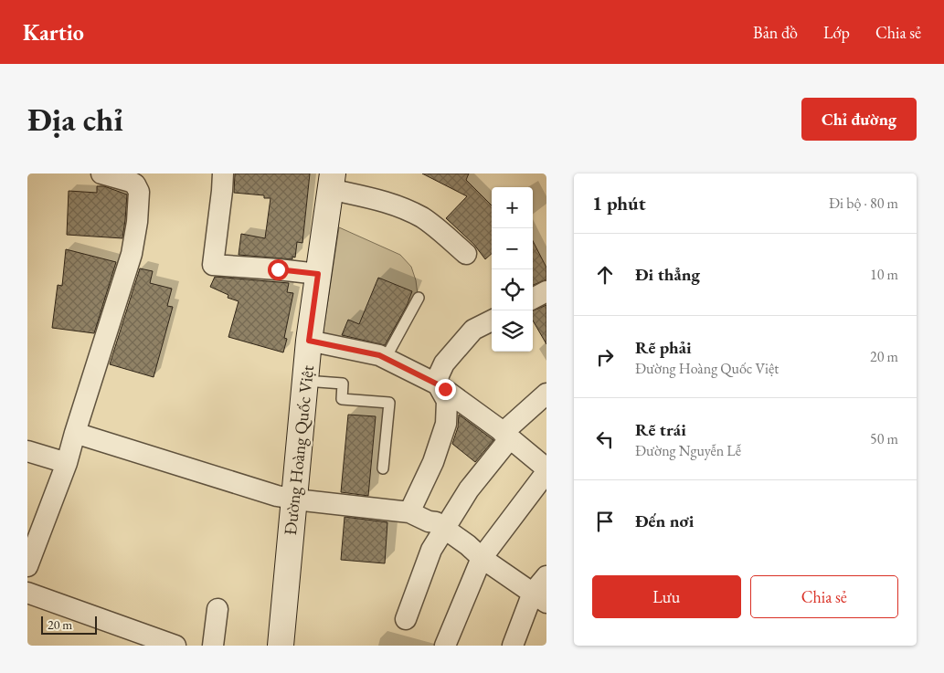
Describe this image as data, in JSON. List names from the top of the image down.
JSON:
{
  "streets": {
    "main road": ["Đường Hoàng Quốc Việt"]
  },
  "scale_bar": "20 m",
  "page": {
    "header": "Kartio",
    "nav": ["Bản đồ", "Lớp", "Chia sẻ"],
    "buttons": [
      "Chỉ đường",
      ["Lưu", "Chia sẻ"]
    ],
    "title": "Địa chỉ",
    "heading": ["1 phút", "Đi bộ · 80 m"],
    "map_buttons": ["+", "−"],
    "list": [
      ["Đi thẳng", "10 m"],
      ["Rẽ phải", "Đường Hoàng Quốc Việt", "20 m"],
      ["Rẽ trái", "Đường Nguyễn Lễ", "50 m"],
      "Đến nơi"
    ],
    "scale": "20 m"
  }
}
